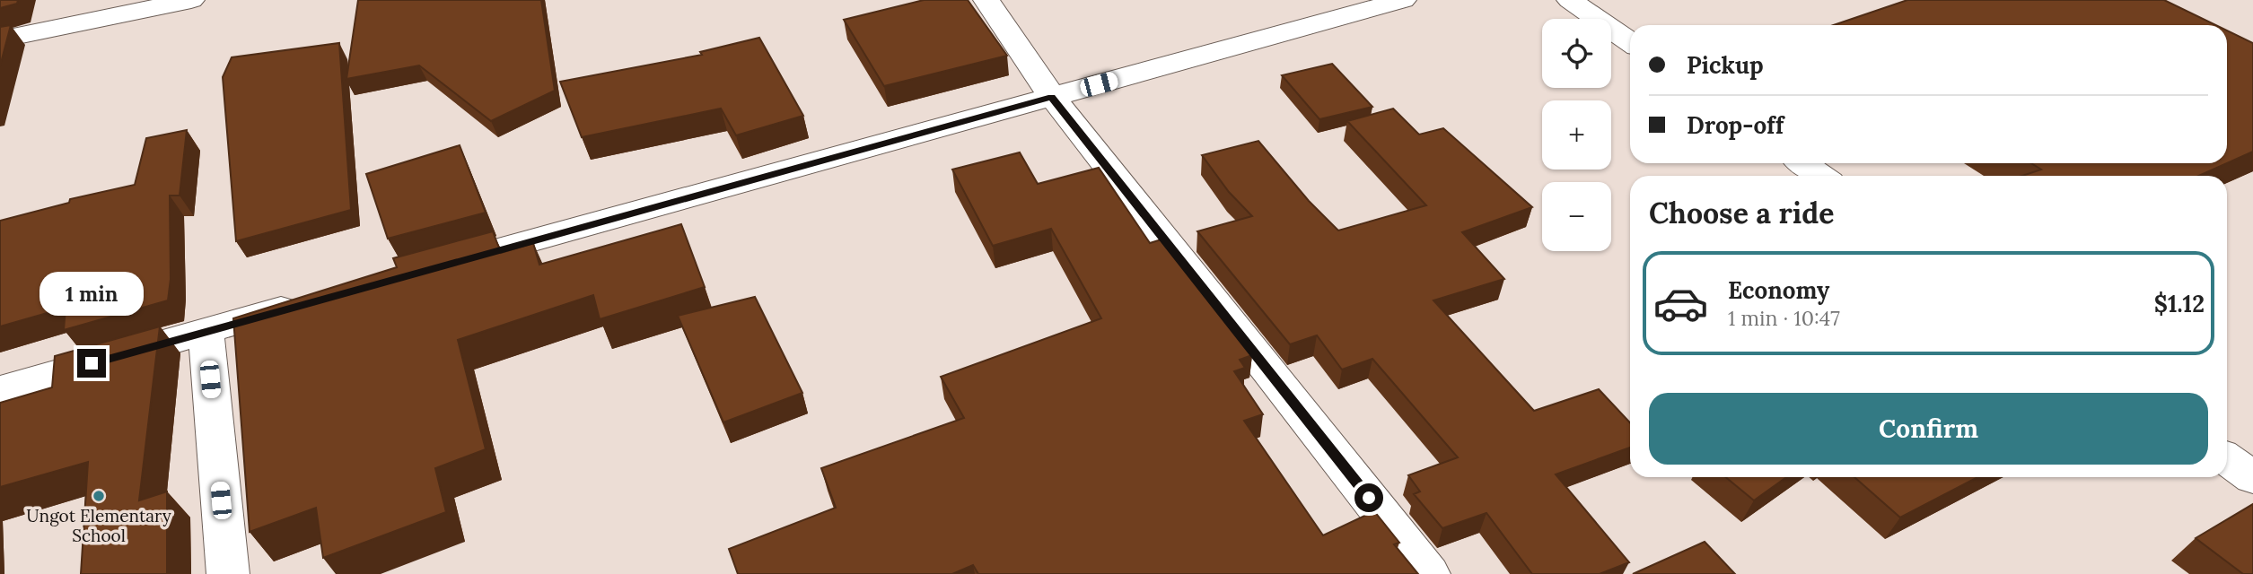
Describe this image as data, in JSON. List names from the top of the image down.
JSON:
{
  "places": ["Ungot Elementary School"],
  "page": {
    "map_buttons": ["+", "−"],
    "banner": ["Pickup", "Drop-off"],
    "heading": "Choose a ride",
    "list": [
      {
        "name": "Economy",
        "note": "1 min · 10:47",
        "value": "$1.12"
      }
    ],
    "bubble": "1 min",
    "buttons": "Confirm"
  }
}
